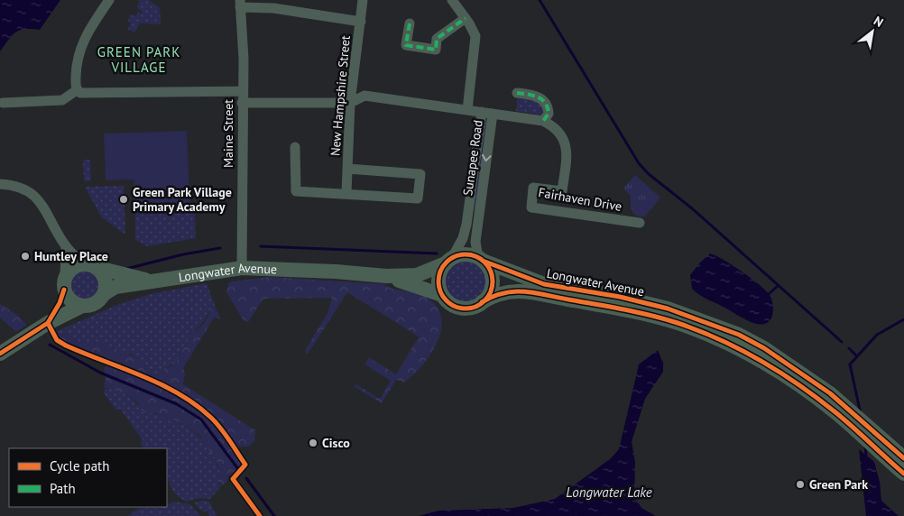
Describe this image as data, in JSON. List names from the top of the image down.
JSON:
{
  "streets": {
    "street": [
      "New Hampshire Street",
      "Maine Street",
      "Sunapee Road",
      "Fairhaven Drive",
      "Longwater Avenue"
    ]
  },
  "crossings": [
    ["New Hampshire Street", "Fairhaven Drive"],
    ["Maine Street", "Fairhaven Drive"],
    ["Maine Street", "Longwater Avenue"],
    ["Sunapee Road", "Fairhaven Drive"],
    ["Sunapee Road", "Longwater Avenue"]
  ],
  "districts": ["GREEN PARK VILLAGE"],
  "water": ["Longwater Lake"],
  "places": [
    "Green Park Village Primary Academy",
    "Huntley Place",
    "Cisco",
    "Green Park"
  ],
  "legend": ["Cycle path", "Path"],
  "north": "top right"
}
